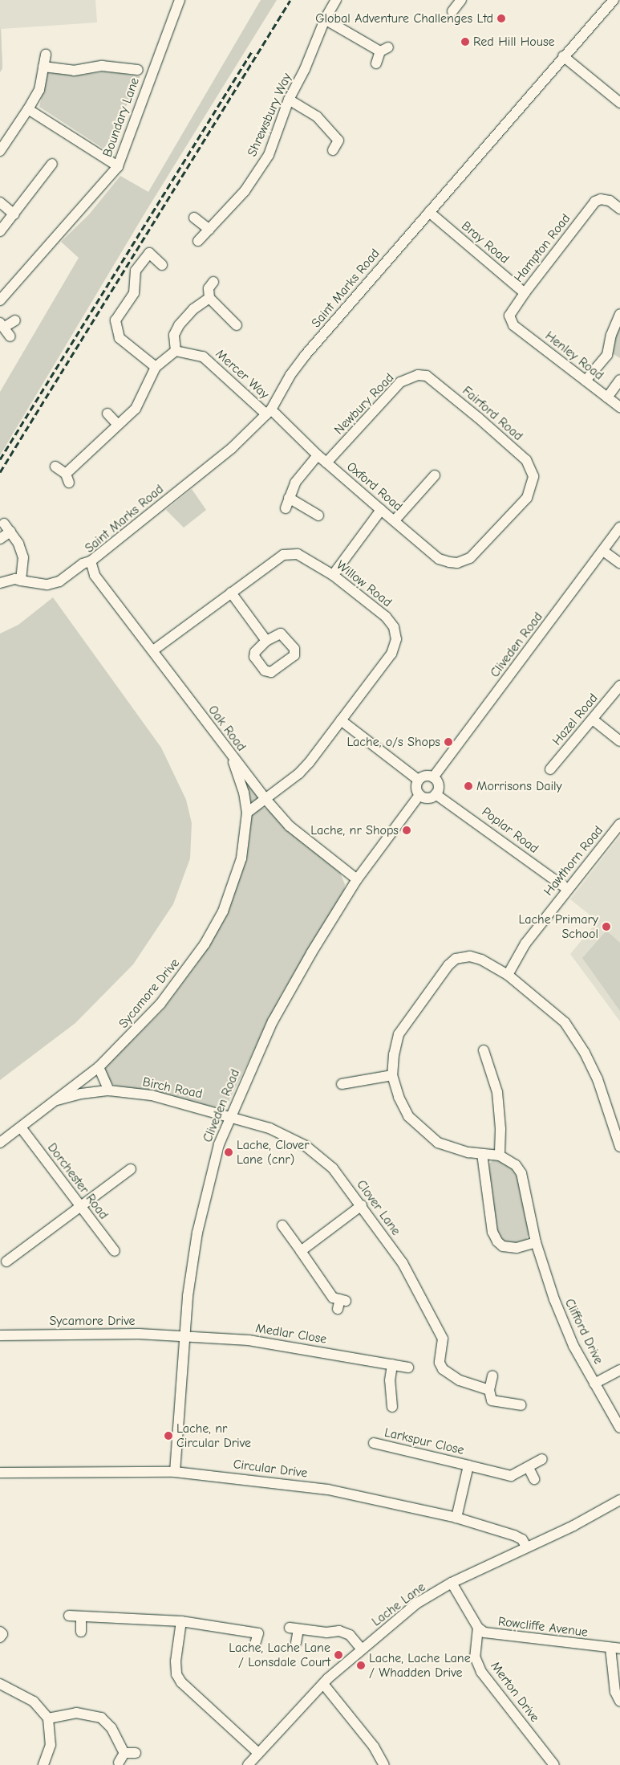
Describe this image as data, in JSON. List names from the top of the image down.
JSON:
{
  "streets": {
    "street": [
      "Shrewsbury Way",
      "Boundary Lane",
      "Bray Road",
      "Hampton Road",
      "Saint Marks Road",
      "Henley Road",
      "Mercer Way",
      "Newbury Road",
      "Fairford Road",
      "Oxford Road",
      "Willow Road",
      "Cliveden Road",
      "Hazel Road",
      "Oak Road",
      "Poplar Road",
      "Hawthorn Road",
      "Sycamore Drive",
      "Birch Road",
      "Dorchester Road",
      "Clover Lane",
      "Clifford Drive",
      "Medlar Close",
      "Larkspur Close",
      "Circular Drive",
      "Lache Lane",
      "Rowcliffe Avenue",
      "Merton Drive"
    ]
  },
  "crossings": [
    ["Bray Road", "Hampton Road"],
    ["Bray Road", "Saint Marks Road"],
    ["Hampton Road", "Henley Road"],
    ["Saint Marks Road", "Mercer Way"],
    ["Saint Marks Road", "Oxford Road"],
    ["Saint Marks Road", "Oak Road"],
    ["Mercer Way", "Oxford Road"],
    ["Newbury Road", "Fairford Road"],
    ["Newbury Road", "Oxford Road"],
    ["Fairford Road", "Oxford Road"],
    ["Willow Road", "Oak Road"],
    ["Cliveden Road", "Oak Road"],
    ["Cliveden Road", "Poplar Road"],
    ["Cliveden Road", "Sycamore Drive"],
    ["Cliveden Road", "Birch Road"],
    ["Cliveden Road", "Clover Lane"],
    ["Cliveden Road", "Medlar Close"],
    ["Cliveden Road", "Circular Drive"],
    ["Oak Road", "Sycamore Drive"],
    ["Poplar Road", "Hawthorn Road"],
    ["Sycamore Drive", "Birch Road"],
    ["Sycamore Drive", "Dorchester Road"],
    ["Sycamore Drive", "Medlar Close"],
    ["Birch Road", "Clover Lane"],
    ["Larkspur Close", "Circular Drive"],
    ["Circular Drive", "Lache Lane"],
    ["Lache Lane", "Rowcliffe Avenue"],
    ["Rowcliffe Avenue", "Merton Drive"]
  ],
  "places": [
    "Global Adventure Challenges Ltd",
    "Red Hill House",
    "Lache, o/s Shops",
    "Morrisons Daily",
    "Lache, nr Shops",
    "Lache Primary School",
    "Lache, Clover Lane (cnr)",
    "Lache, nr Circular Drive",
    "Lache, Lache Lane / Lonsdale Court",
    "Lache, Lache Lane / Whadden Drive"
  ]
}
